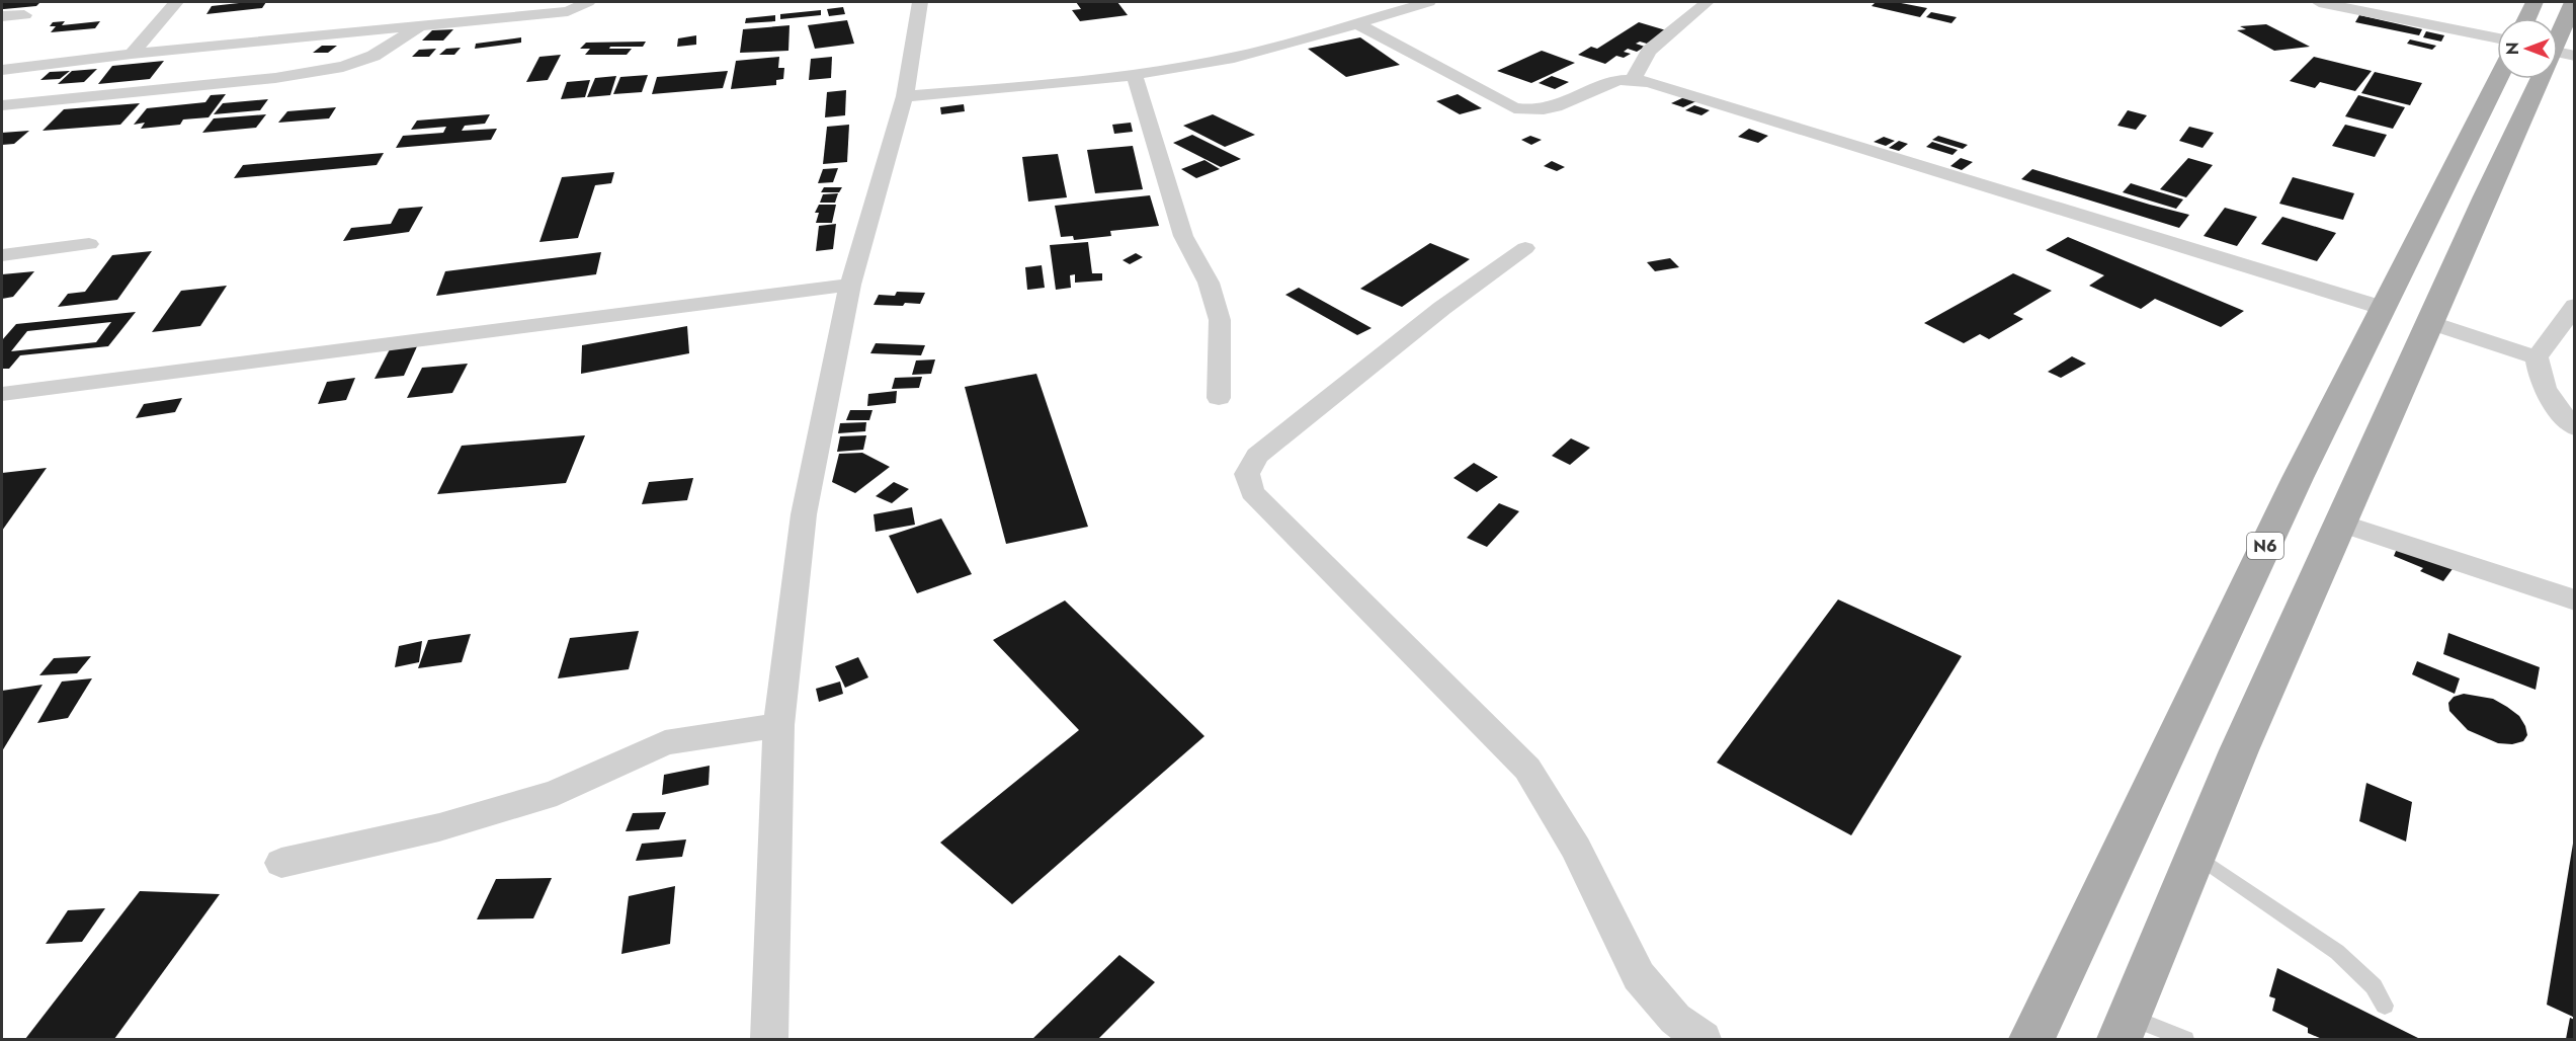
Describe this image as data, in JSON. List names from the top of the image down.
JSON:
{
  "streets": {
    "main road": ["N6"]
  },
  "north": "left"
}
